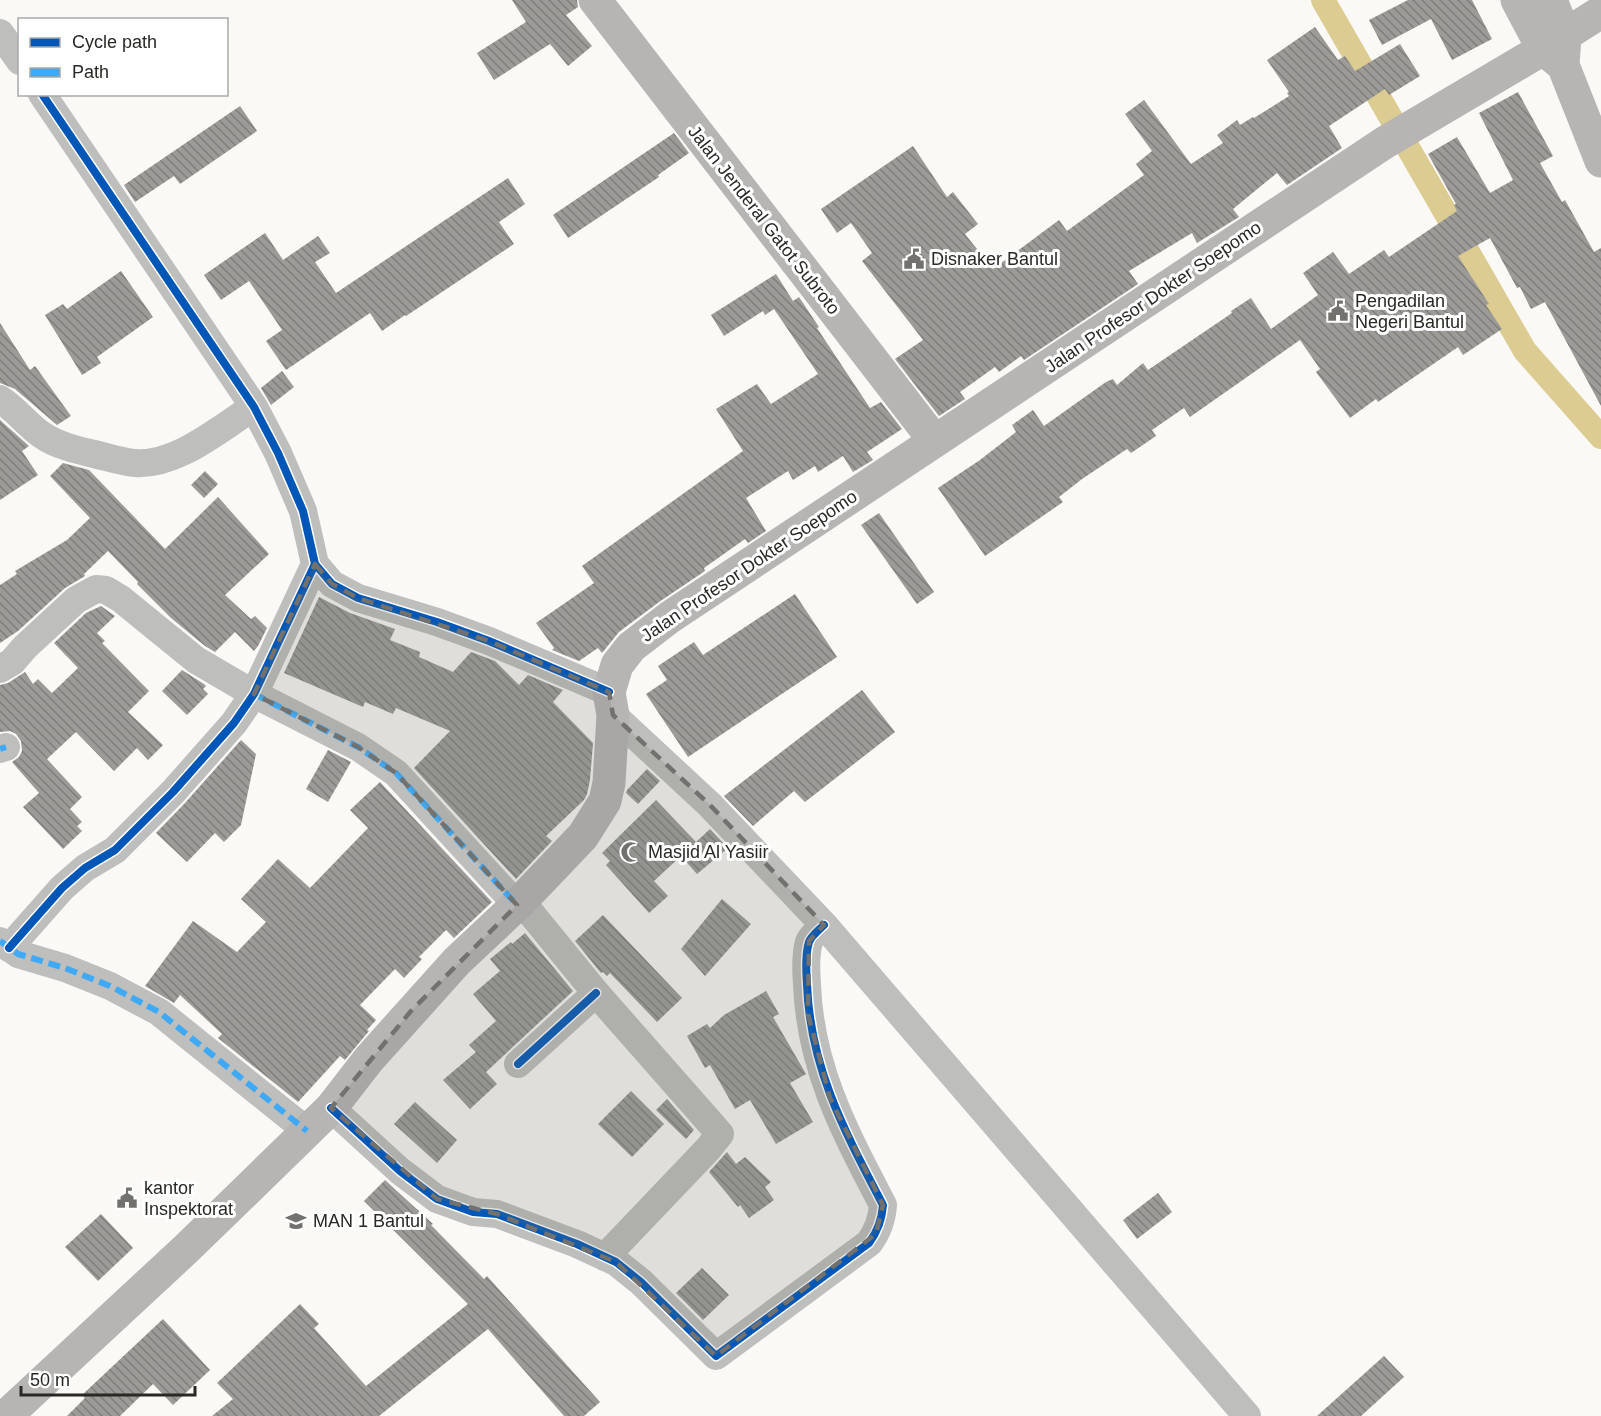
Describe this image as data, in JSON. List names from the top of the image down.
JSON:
{
  "streets": {
    "main road": ["Jalan Jenderal Gatot Subroto", "Jalan Profesor Dokter Soepomo"]
  },
  "crossings": [
    ["Jalan Jenderal Gatot Subroto", "Jalan Profesor Dokter Soepomo"]
  ],
  "places": {
    "public building": ["Disnaker Bantul", "Pengadilan Negeri Bantul", "kantor Inspektorat"],
    "mosque": ["Masjid Al Yasiir"],
    "school or university": ["MAN 1 Bantul"]
  },
  "legend": ["Cycle path", "Path"],
  "scale_bar": "50 m"
}
